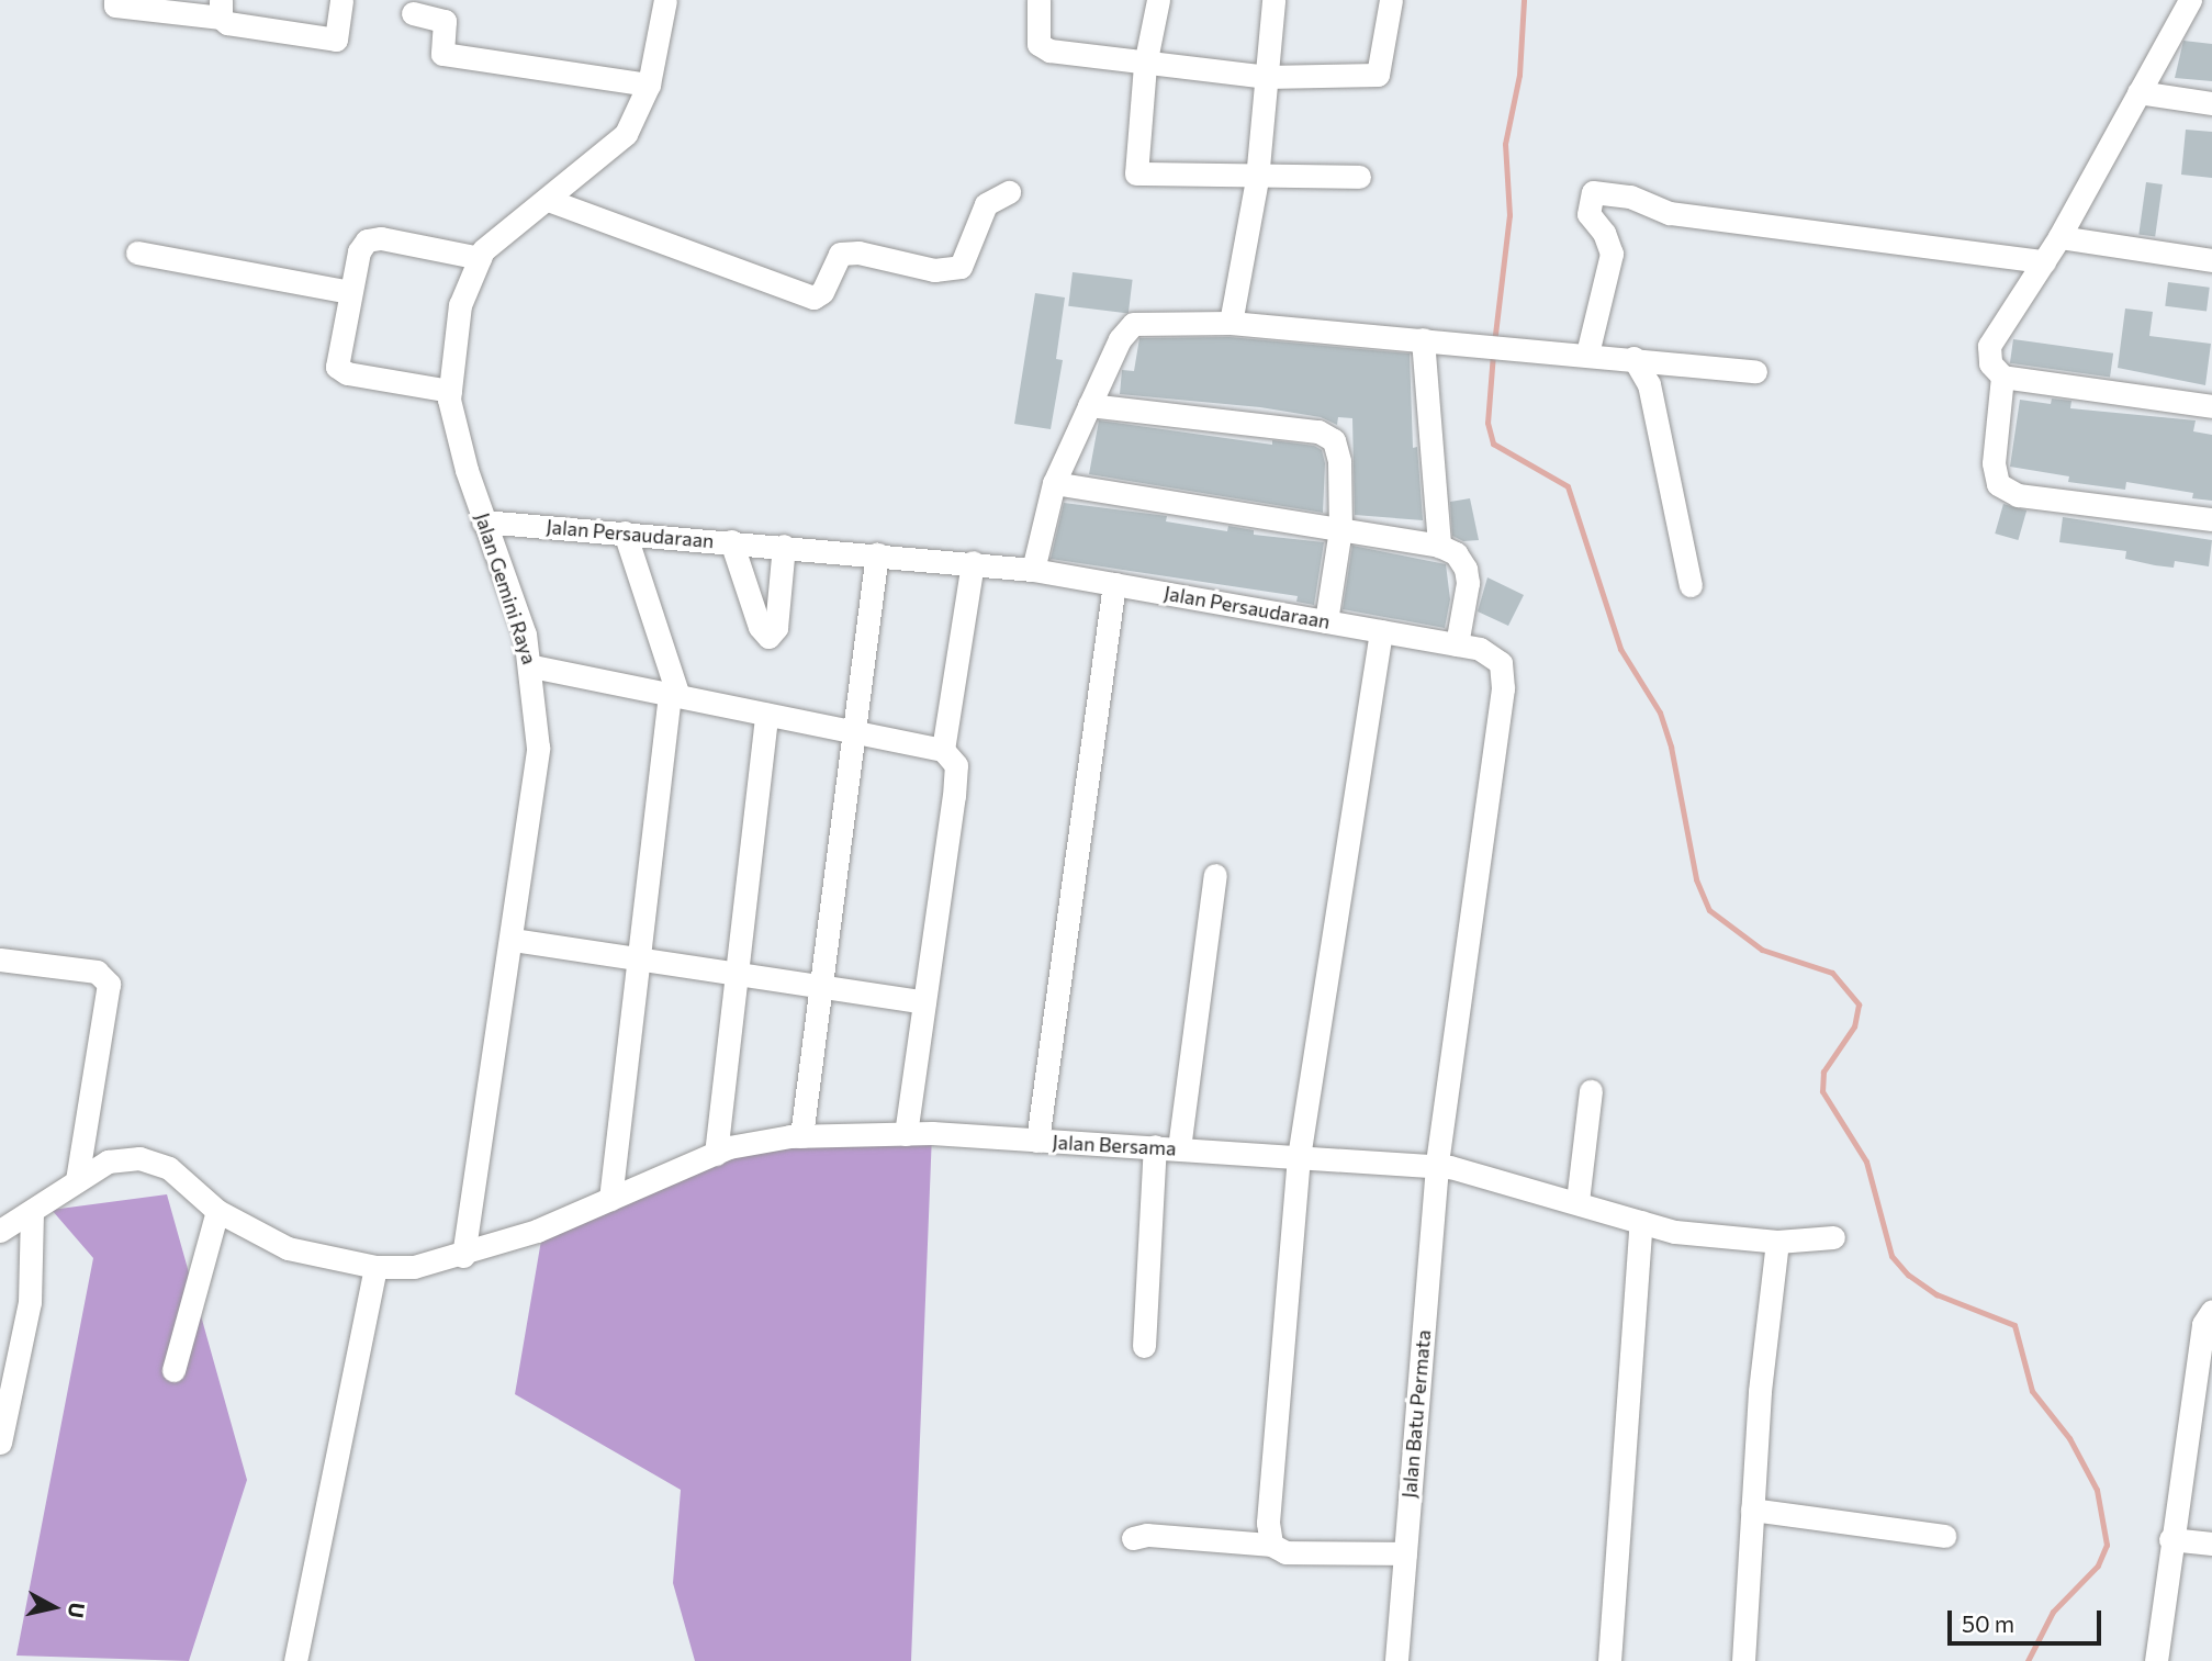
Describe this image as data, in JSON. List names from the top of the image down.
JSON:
{
  "streets": {
    "street": [
      "Jalan Persaudaraan",
      "Jalan Gemini Raya",
      "Jalan Bersama",
      "Jalan Batu Permata"
    ]
  },
  "crossings": [
    ["Jalan Persaudaraan", "Jalan Gemini Raya"],
    ["Jalan Persaudaraan", "Jalan Bersama"],
    ["Jalan Persaudaraan", "Jalan Batu Permata"],
    ["Jalan Gemini Raya", "Jalan Bersama"],
    ["Jalan Bersama", "Jalan Batu Permata"]
  ],
  "scale_bar": "50 m",
  "north": "right"
}
